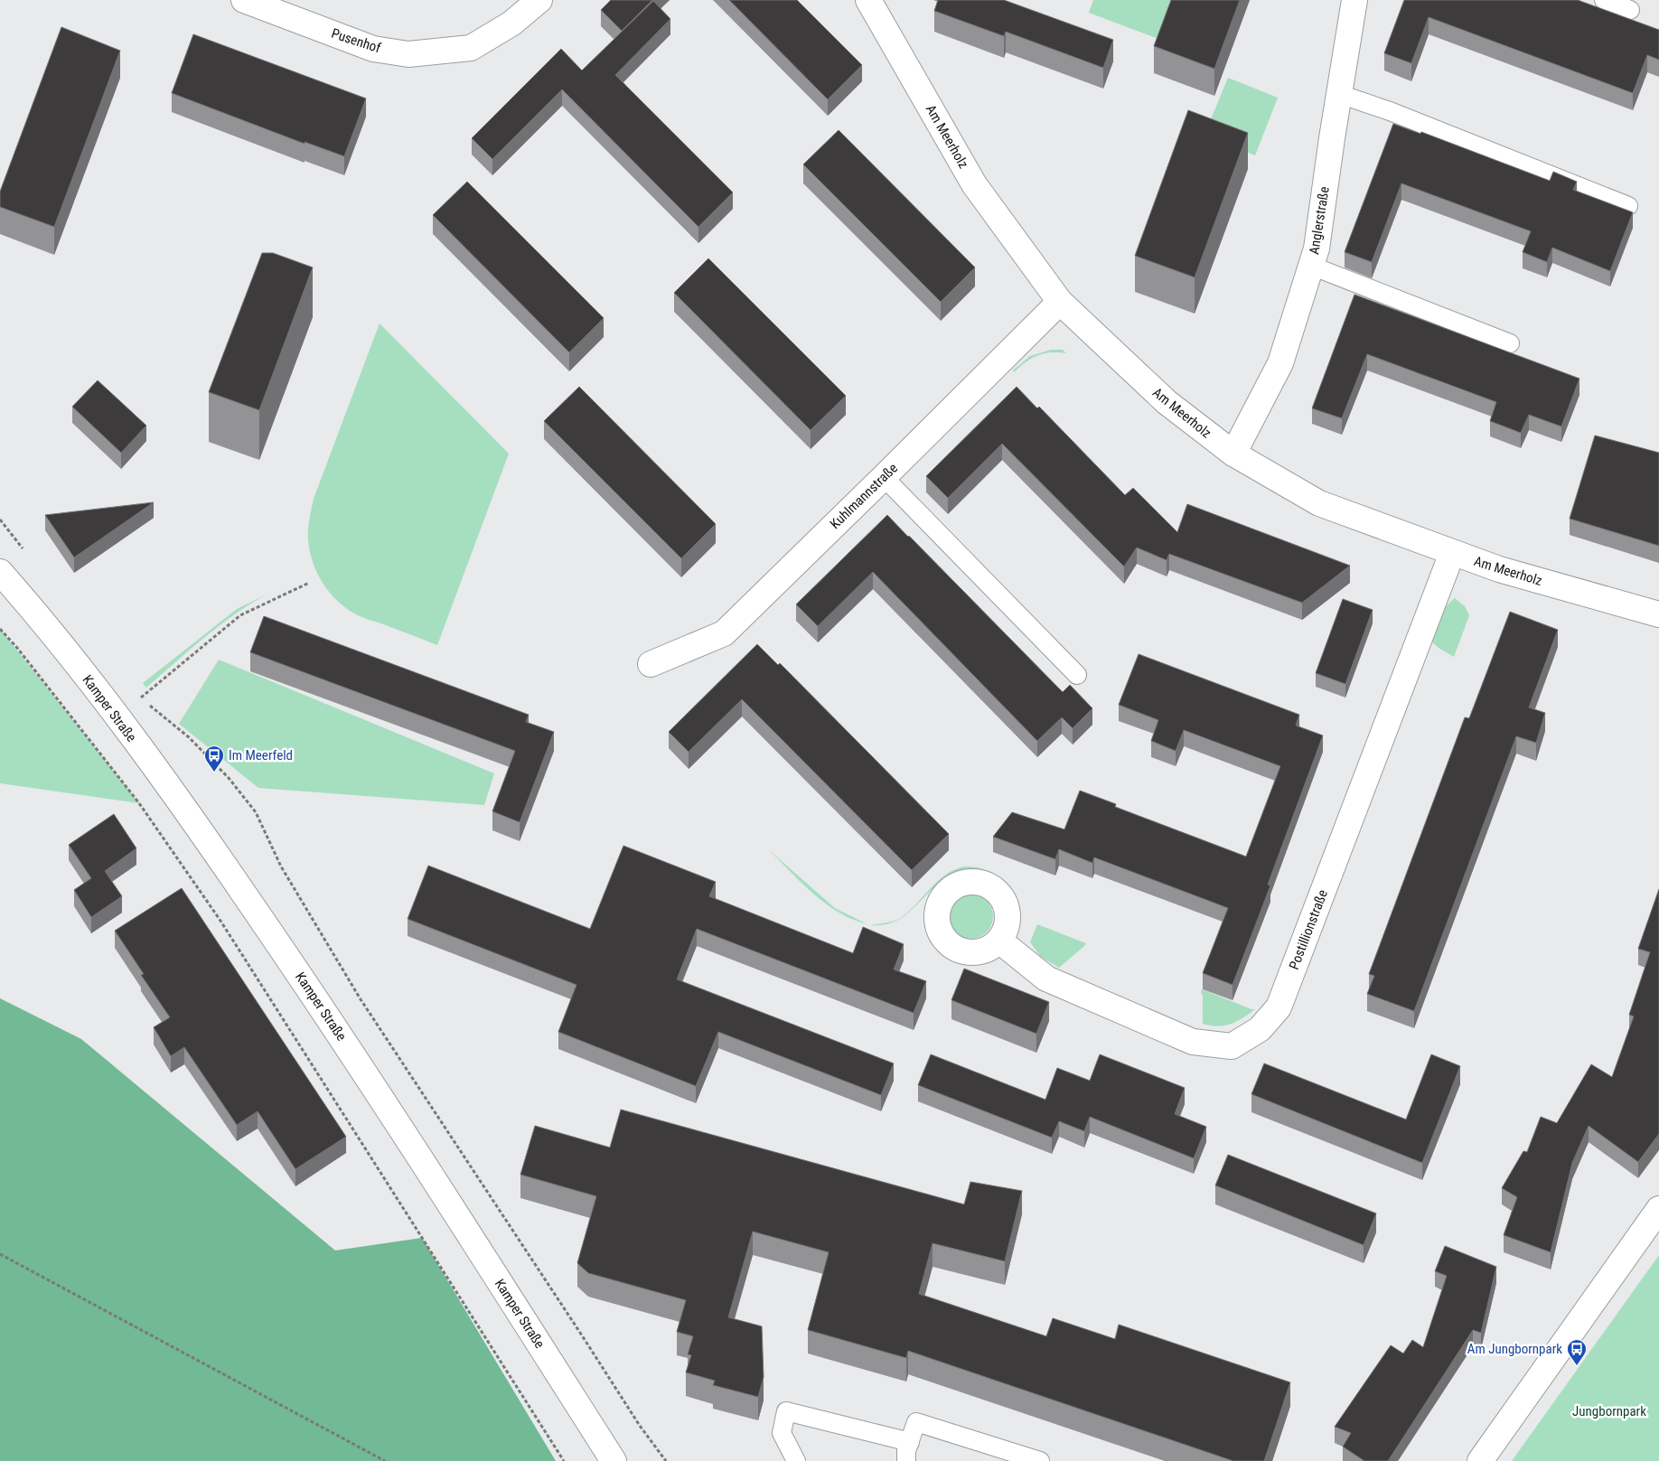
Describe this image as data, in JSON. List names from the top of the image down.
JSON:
{
  "streets": {
    "street": [
      "Pusenhof",
      "Am Meerholz",
      "Anglerstraße",
      "Kuhlmannstraße",
      "Kamper Straße",
      "Postillionstraße"
    ]
  },
  "crossings": [
    ["Am Meerholz", "Anglerstraße"],
    ["Am Meerholz", "Kuhlmannstraße"],
    ["Am Meerholz", "Postillionstraße"]
  ],
  "parks": ["Jungbornpark"],
  "places": {
    "bus stop": ["Im Meerfeld", "Am Jungbornpark"]
  }
}
